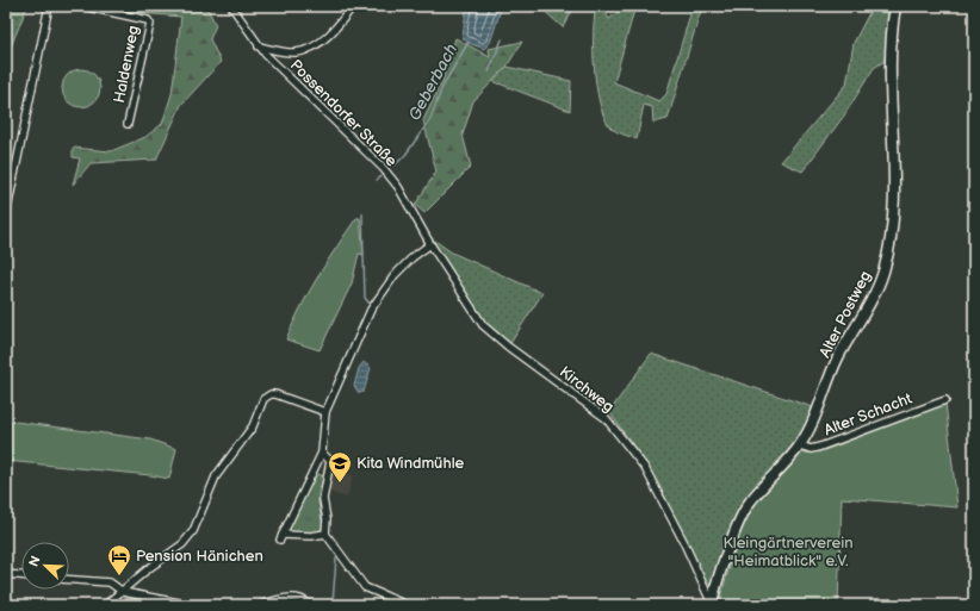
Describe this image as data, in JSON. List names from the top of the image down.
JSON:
{
  "streets": {
    "street": [
      "Haldenweg",
      "Possendorfer Straße",
      "Alter Postweg",
      "Kirchweg",
      "Alter Schacht"
    ]
  },
  "crossings": [
    ["Possendorfer Straße", "Kirchweg"],
    ["Alter Postweg", "Kirchweg"],
    ["Alter Postweg", "Alter Schacht"]
  ],
  "water": ["Geberbach"],
  "parks": ["Kleingärtnerverein \"Heimatblick\" e.V."],
  "places": {
    "school or university": ["Kita Windmühle"],
    "hotel": ["Pension Hänichen"]
  },
  "north": "top left"
}
